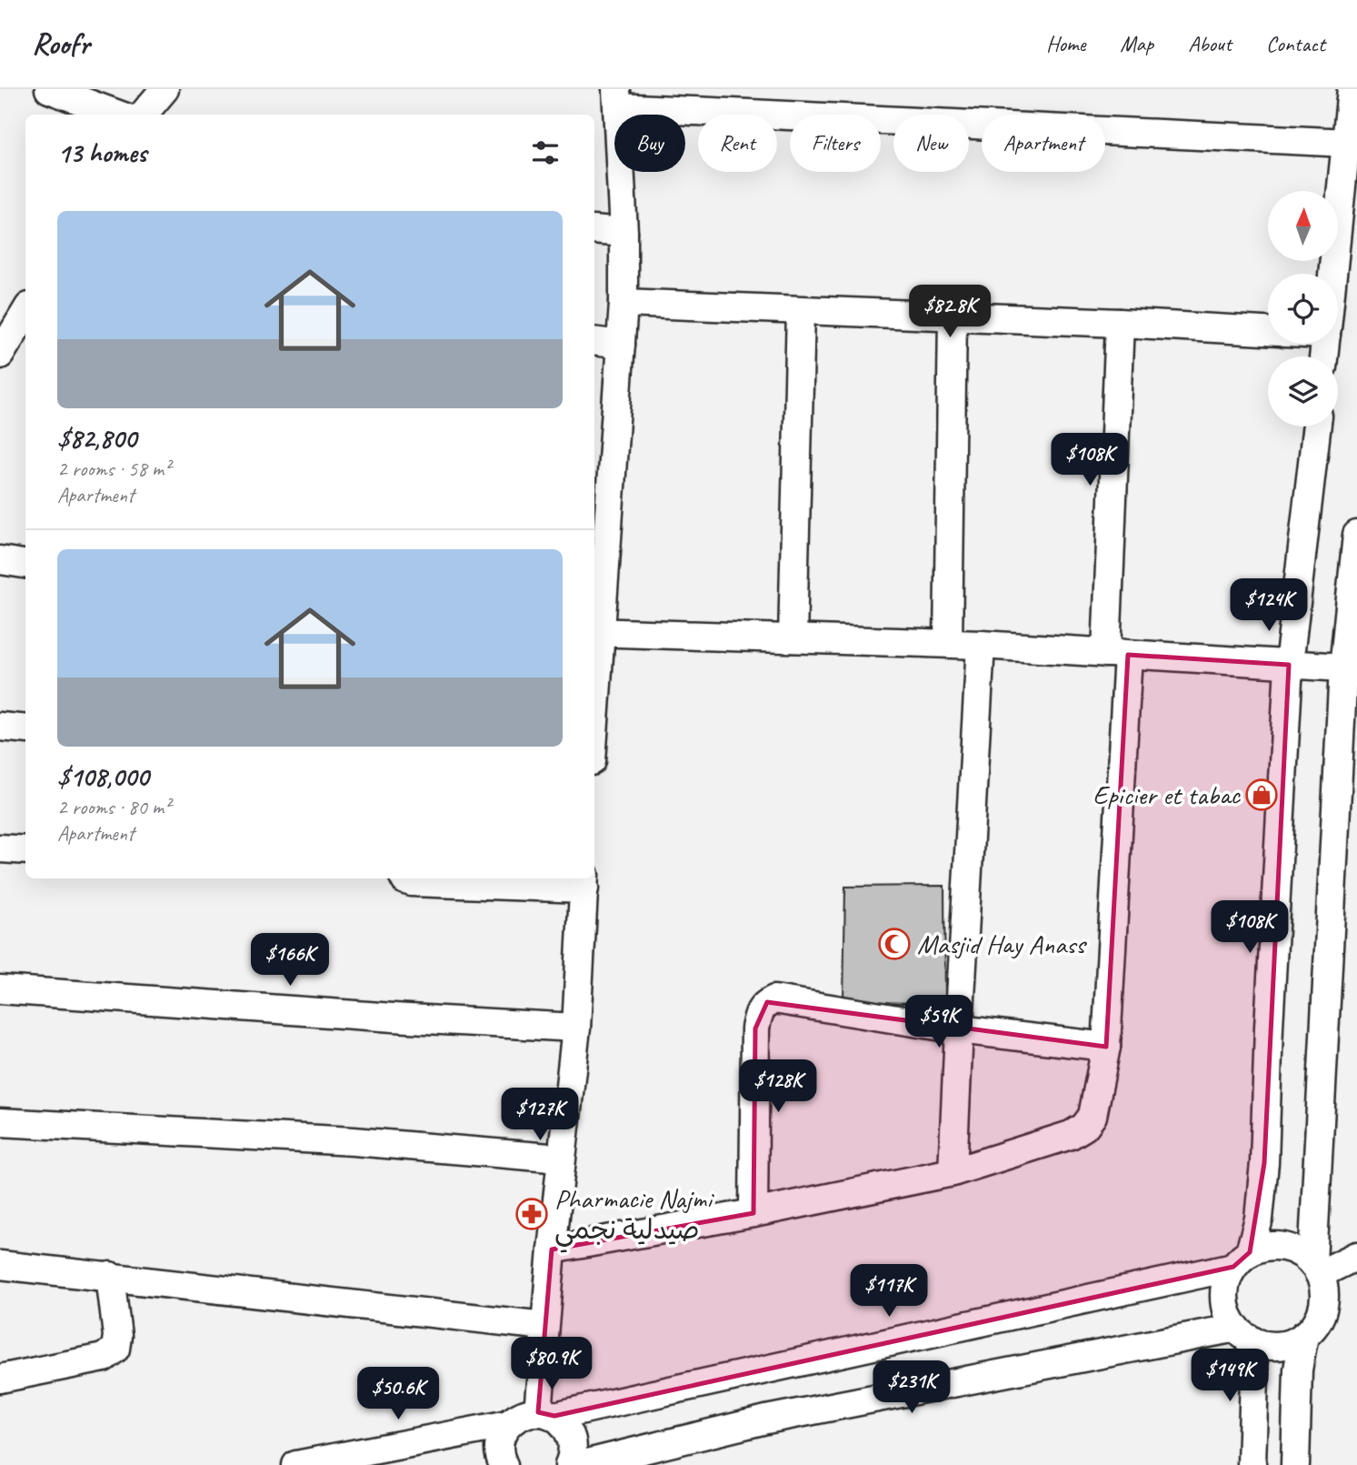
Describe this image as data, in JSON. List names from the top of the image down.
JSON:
{
  "places": {
    "shop": ["Epicier et tabac"],
    "mosque": ["Masjid Hay Anass"],
    "pharmacy": ["Pharmacie Najmi صيدلية نجمي"]
  },
  "north": "top",
  "page": {
    "header": "Roofr",
    "nav": [
      "Home",
      "Map",
      "About",
      "Contact"
    ],
    "chip": [
      "Buy",
      "Rent",
      "Filters",
      "New",
      "Apartment"
    ],
    "heading": "13 homes",
    "list": [
      {
        "name": "$82,800",
        "note": "2 rooms · 58 m² · Apartment"
      },
      {
        "name": "$108,000",
        "note": "2 rooms · 80 m² · Apartment"
      }
    ],
    "price": [
      "$82.8K",
      "$108K",
      "$124K",
      "$108K",
      "$166K",
      "$59K",
      "$128K",
      "$127K",
      "$117K",
      "$80.9K",
      "$149K",
      "$231K",
      "$50.6K"
    ]
  }
}
